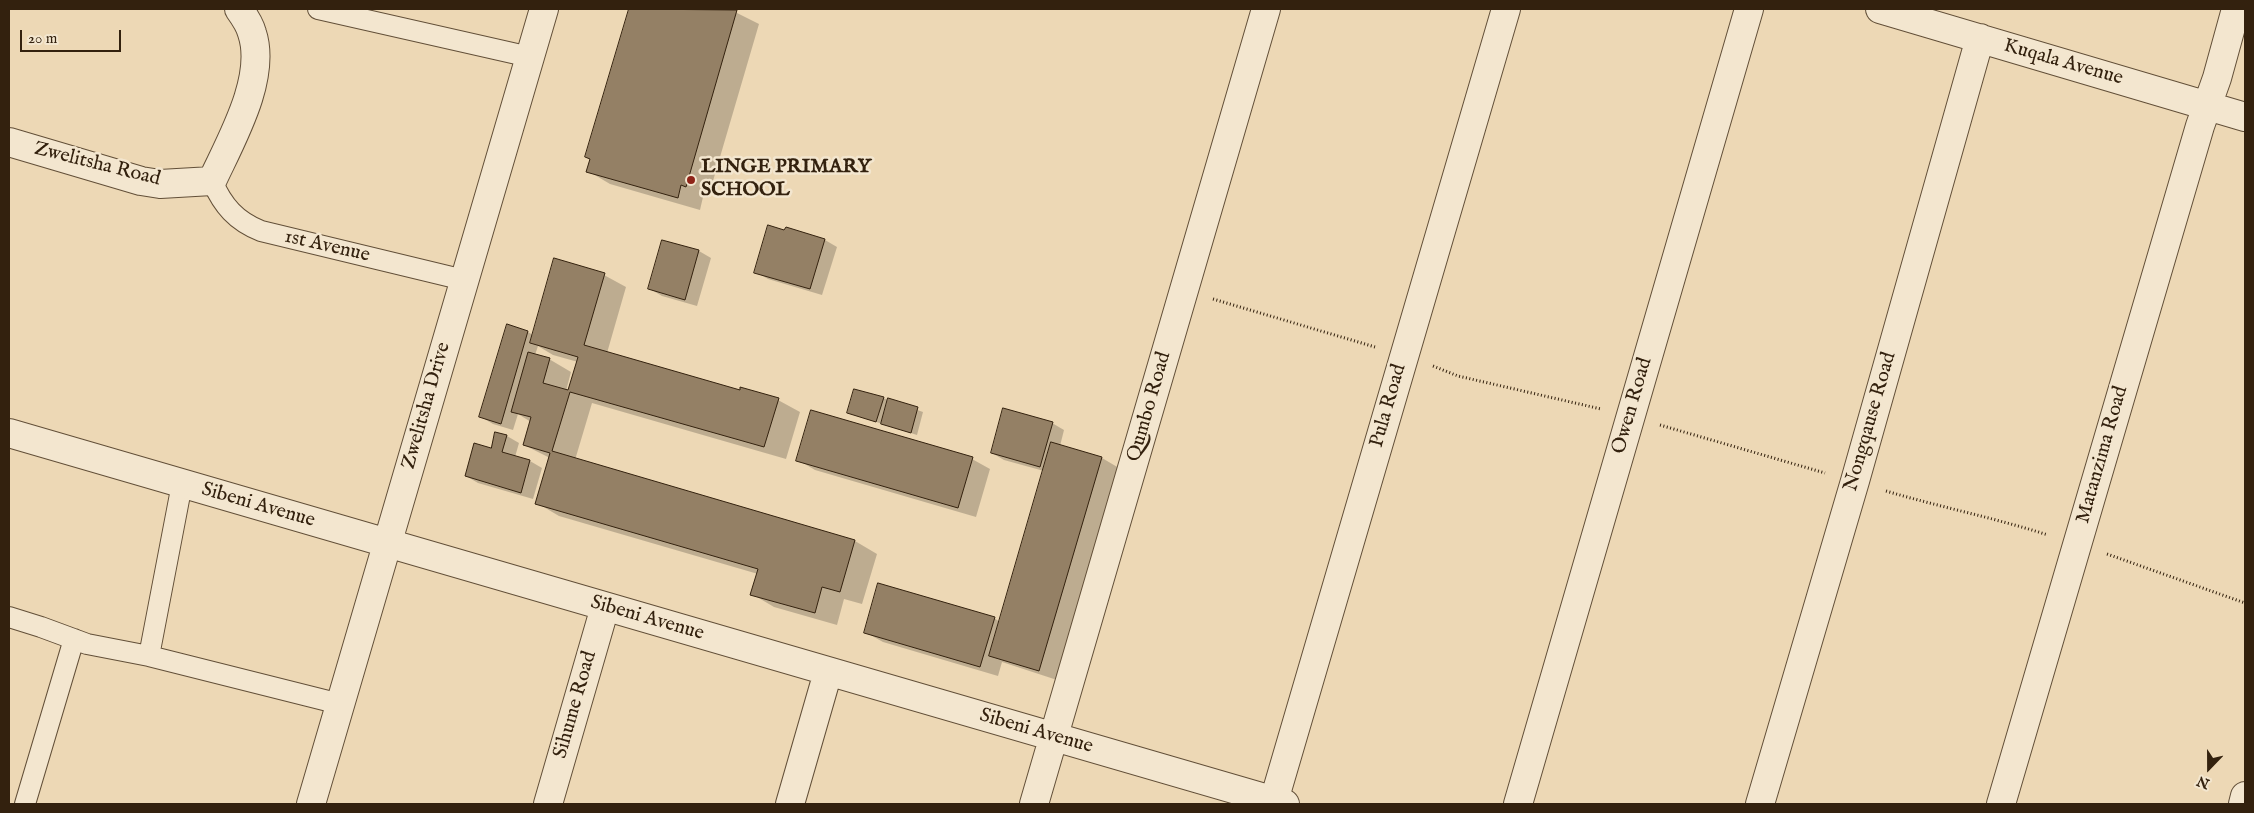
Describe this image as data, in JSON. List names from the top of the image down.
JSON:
{
  "streets": {
    "street": [
      "Kuqala Avenue",
      "Zwelitsha Road",
      "Zwelitsha Drive",
      "Pula Road",
      "Owen Road",
      "Qumbo Road",
      "Nongqause Road",
      "Matanzima Road",
      "Sibeni Avenue",
      "Sihume Road"
    ],
    "lane": ["1st Avenue"]
  },
  "crossings": [
    ["Kuqala Avenue", "Nongqause Road"],
    ["Kuqala Avenue", "Matanzima Road"],
    ["Zwelitsha Road", "1st Avenue"],
    ["1st Avenue", "Zwelitsha Drive"],
    ["Zwelitsha Drive", "Sibeni Avenue"],
    ["Pula Road", "Sibeni Avenue"],
    ["Qumbo Road", "Sibeni Avenue"],
    ["Sibeni Avenue", "Sihume Road"]
  ],
  "places": ["LINGE PRIMARY SCHOOL"],
  "scale_bar": "20 m",
  "north": "bottom"
}
